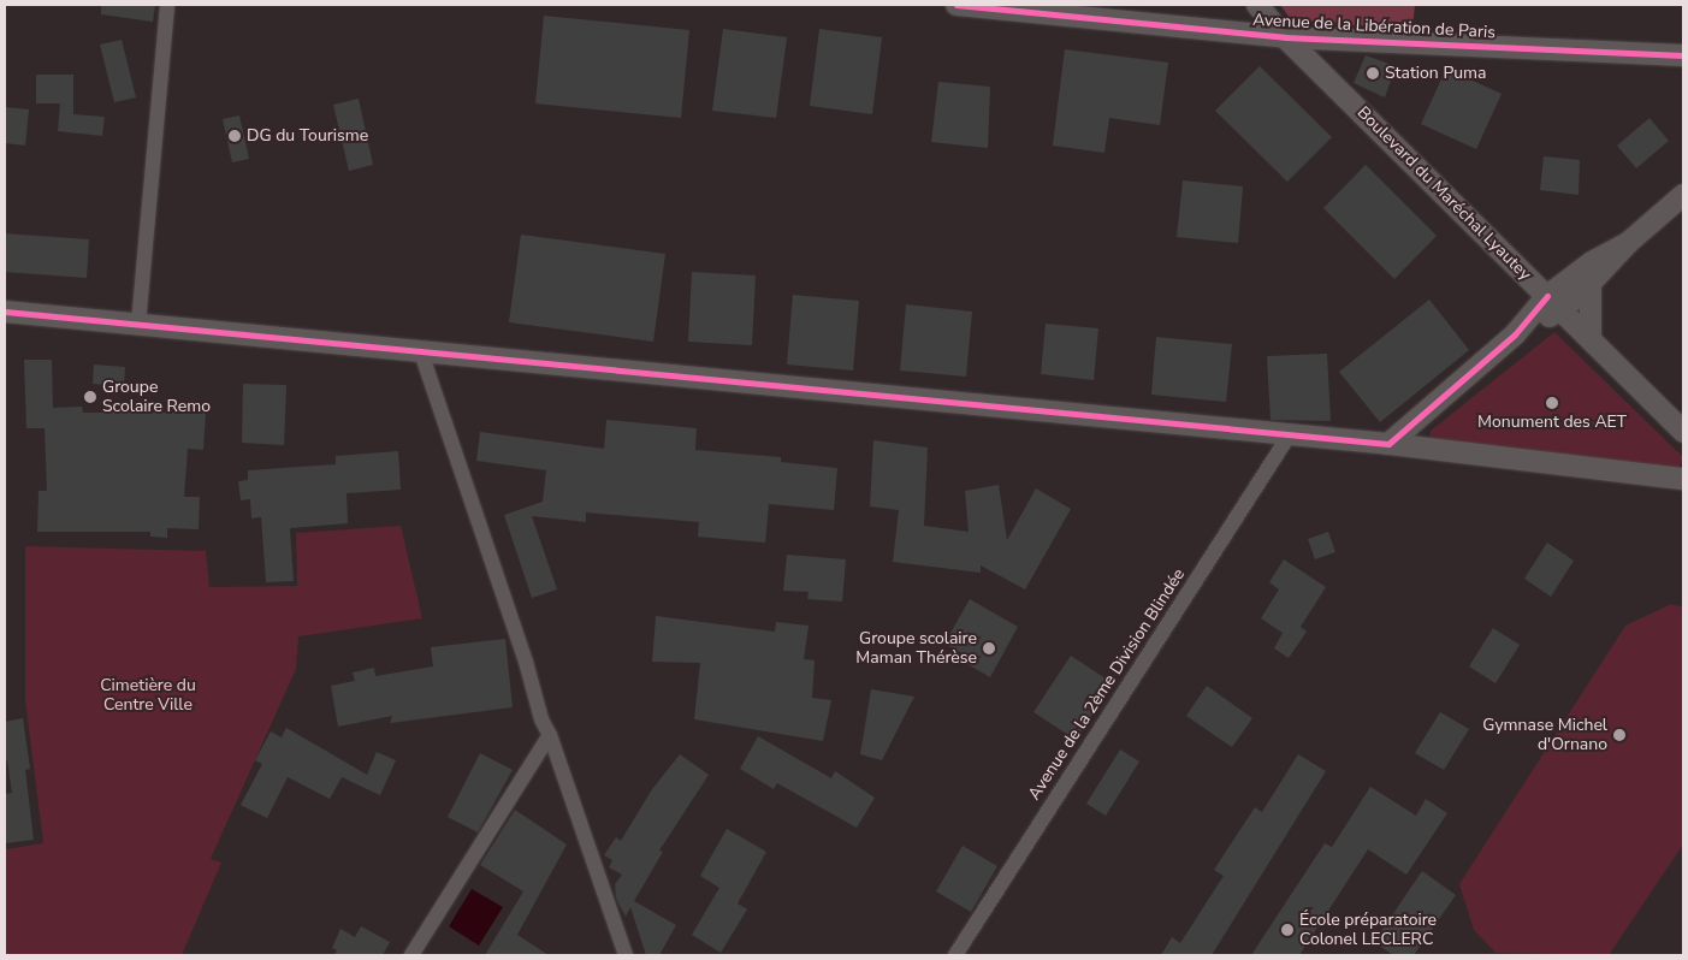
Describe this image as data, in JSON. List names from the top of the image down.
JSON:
{
  "streets": {
    "street": ["Avenue de la Libération de Paris", "Boulevard du Maréchal Lyautey", "Avenue de la 2ème Division Blindée"]
  },
  "crossings": [
    ["Avenue de la Libération de Paris", "Boulevard du Maréchal Lyautey"]
  ],
  "parks": ["Cimetière du Centre Ville"],
  "places": [
    "Station Puma",
    "DG du Tourisme",
    "Groupe Scolaire Remo",
    "Monument des AET",
    "Groupe scolaire Maman Thérèse",
    "Gymnase Michel d'Ornano",
    "École préparatoire Colonel LECLERC"
  ]
}
